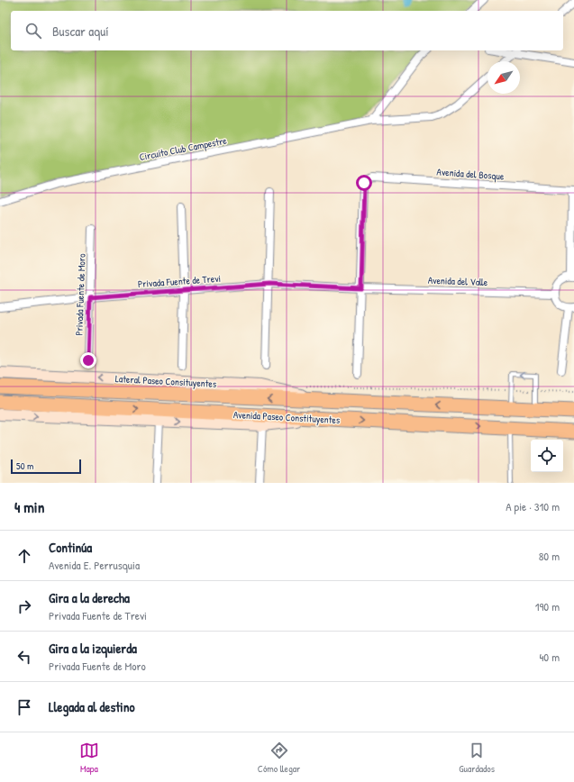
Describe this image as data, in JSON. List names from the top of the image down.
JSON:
{
  "streets": {
    "highway": ["Avenida Paseo Constituyentes"],
    "main road": ["Lateral Paseo Consituyentes"],
    "street": [
      "Circuito Club Campestre",
      "Avenida del Bosque",
      "Privada Fuente de Trevi",
      "Avenida del Valle",
      "Privada Fuente de Moro"
    ]
  },
  "crossings": [
    ["Avenida del Bosque", "Privada Fuente de Trevi"],
    ["Avenida del Bosque", "Avenida del Valle"],
    ["Privada Fuente de Trevi", "Avenida del Valle"],
    ["Privada Fuente de Trevi", "Privada Fuente de Moro"],
    ["Lateral Paseo Consituyentes", "Avenida Paseo Constituyentes"]
  ],
  "scale_bar": "50 m",
  "north": "bottom left",
  "page": {
    "search": "Buscar aquí",
    "scale": "50 m",
    "heading": ["4 min", "A pie · 310 m"],
    "list": [
      ["Continúa", "Avenida E. Perrusquia", "80 m"],
      ["Gira a la derecha", "Privada Fuente de Trevi", "190 m"],
      ["Gira a la izquierda", "Privada Fuente de Moro", "40 m"],
      "Llegada al destino"
    ],
    "nav": ["Mapa", "Cómo llegar", "Guardados"]
  }
}
